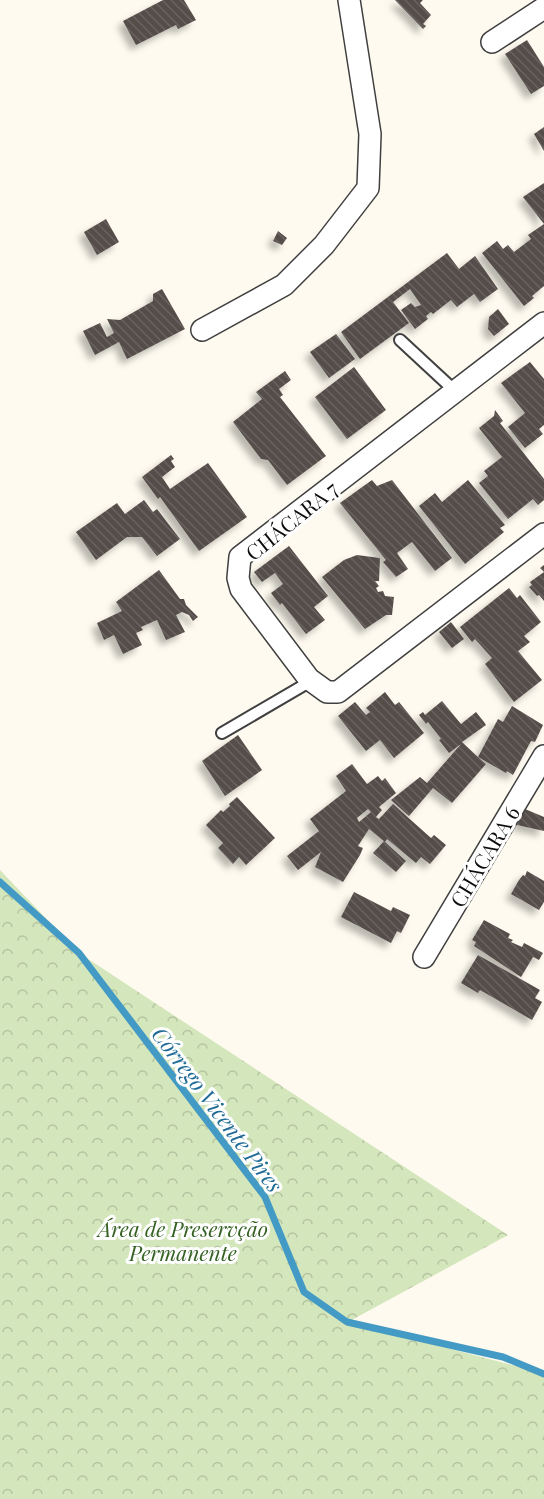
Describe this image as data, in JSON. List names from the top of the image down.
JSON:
{
  "streets": {
    "street": ["CHÁCARA 7", "CHÁCARA 6"]
  },
  "water": ["Córrego Vicente Pires"],
  "parks": ["Área de Preservção Permanente"]
}
